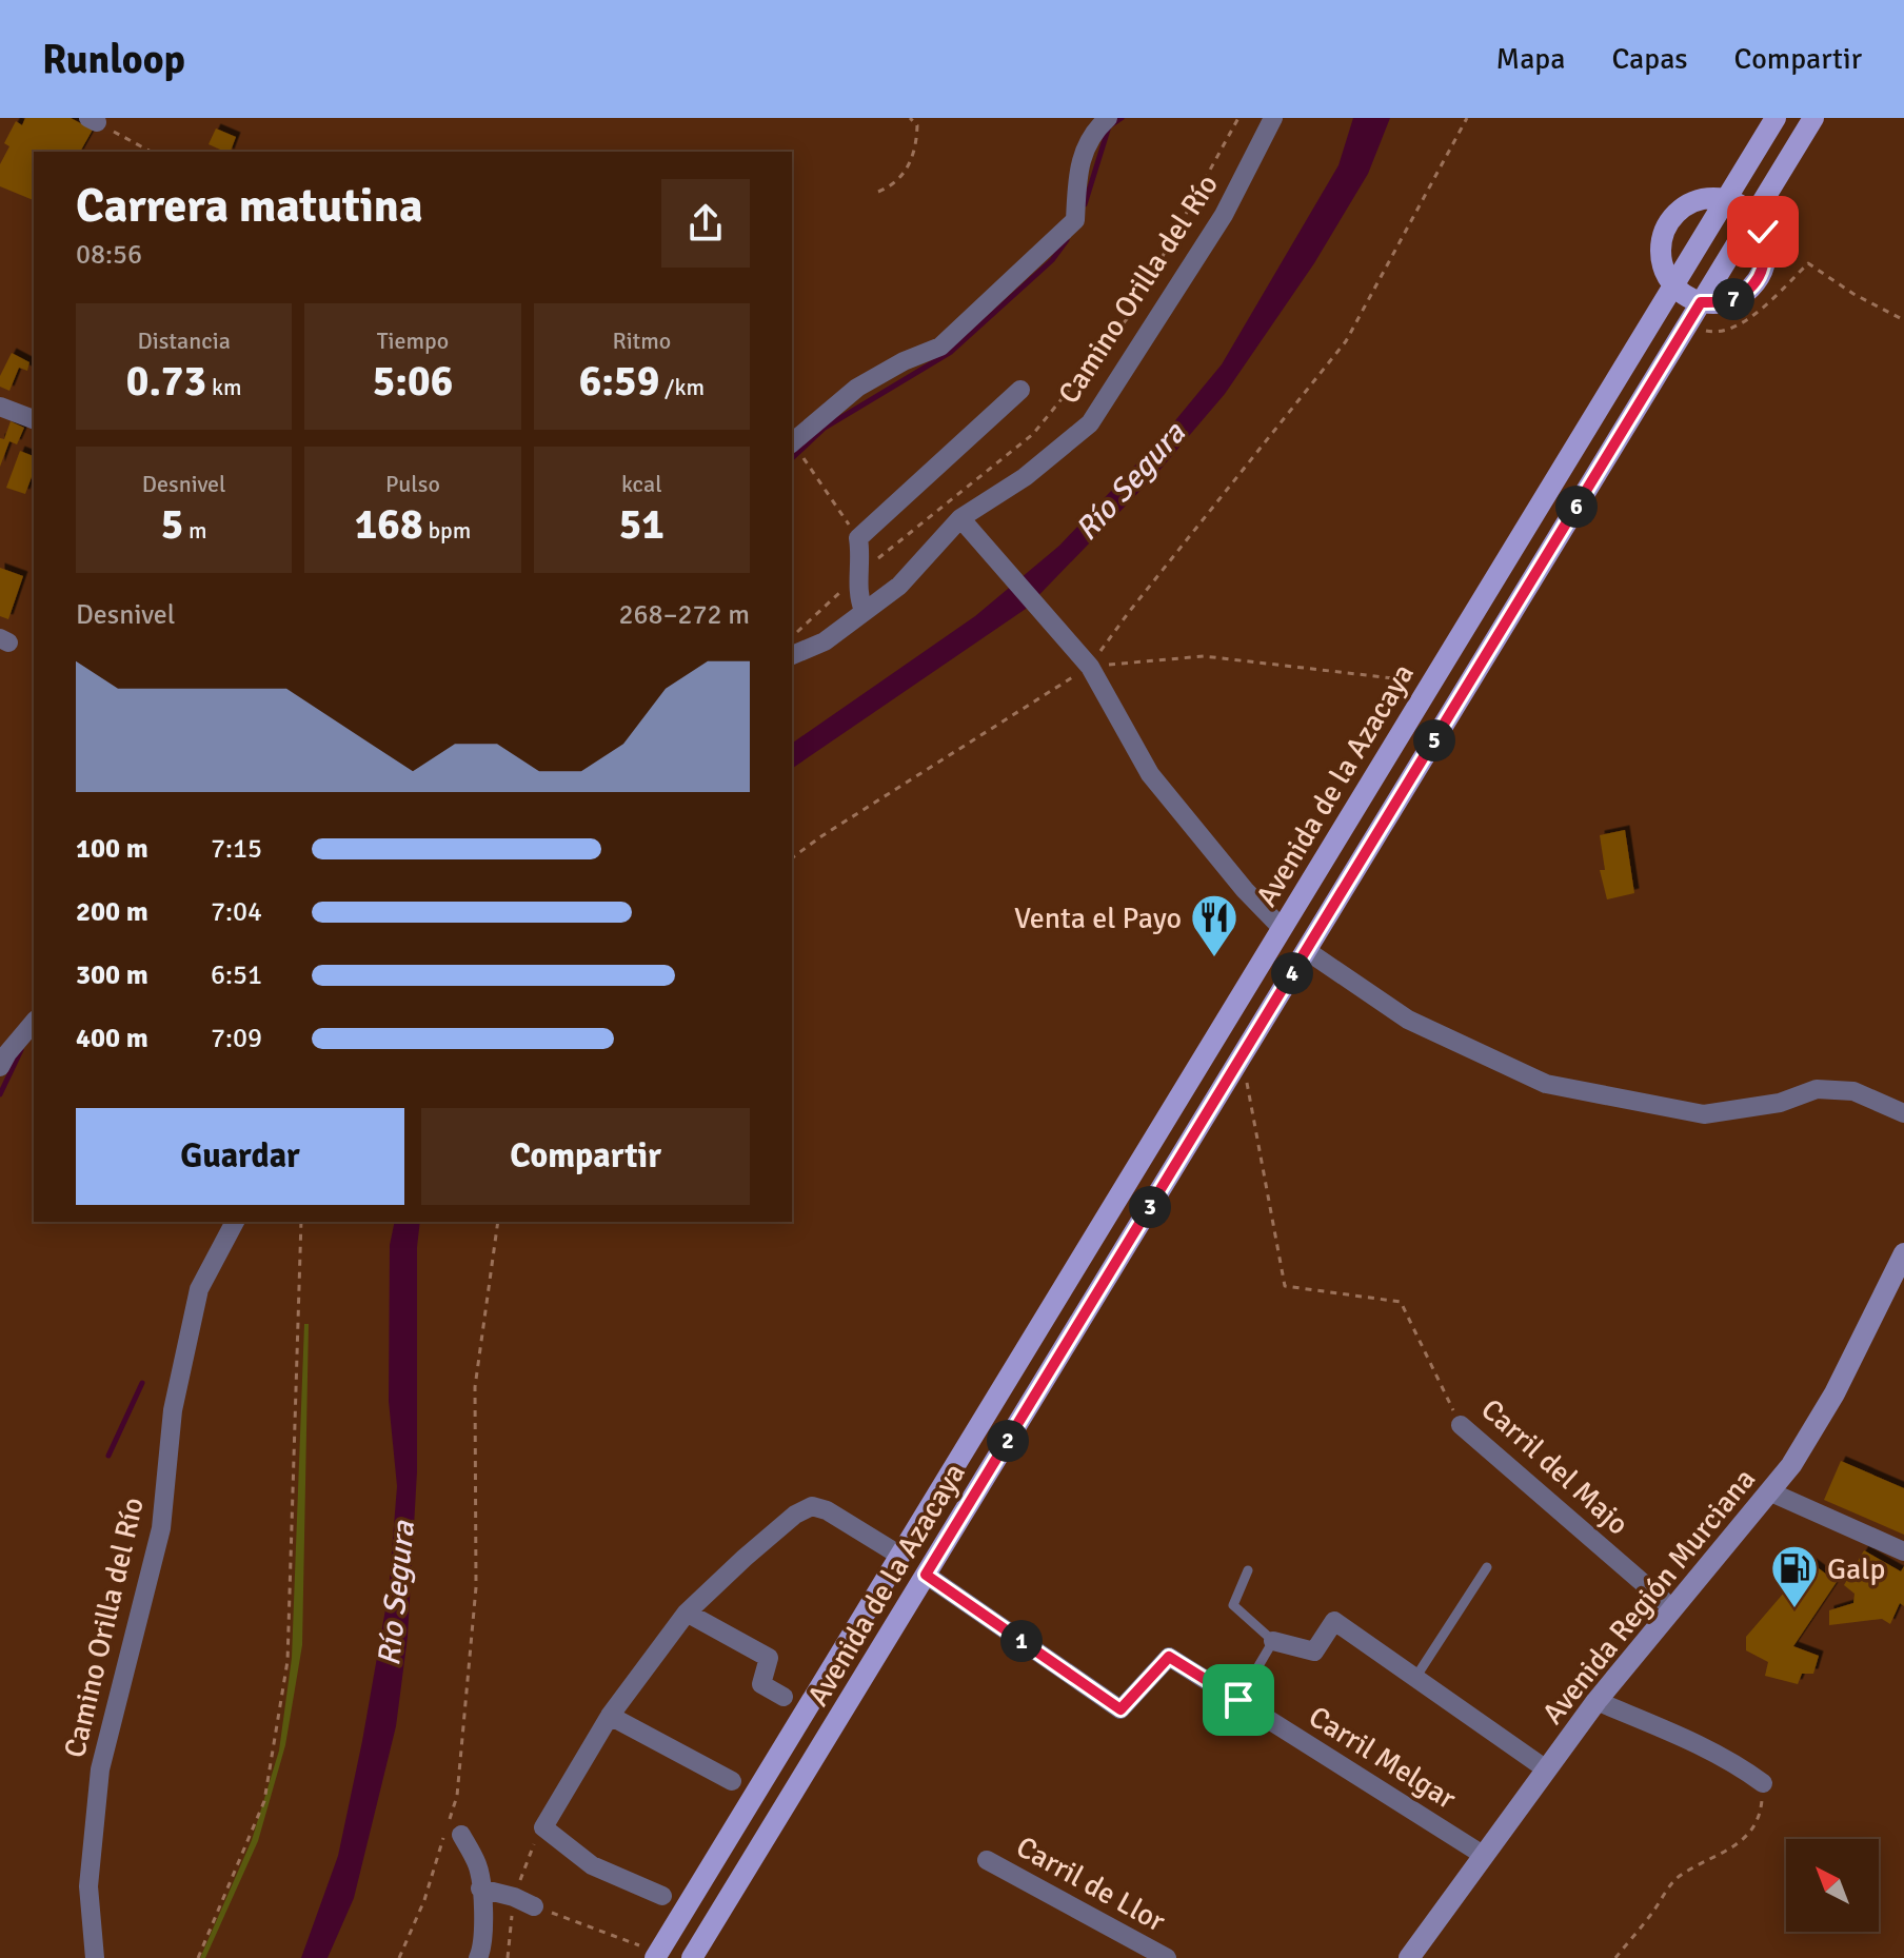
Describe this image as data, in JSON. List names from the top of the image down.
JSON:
{
  "streets": {
    "main road": ["Avenida de la Azacaya", "Avenida Región Murciana"],
    "street": [
      "Camino Orilla del Río",
      "Carril del Majo",
      "Carril Melgar",
      "Carril de Llor"
    ]
  },
  "crossings": [
    ["Avenida de la Azacaya", "Carril del Majo"],
    ["Avenida de la Azacaya", "Carril Melgar"],
    ["Carril del Majo", "Avenida Región Murciana"],
    ["Avenida Región Murciana", "Carril Melgar"]
  ],
  "water": ["Río Segura"],
  "places": {
    "restaurant": ["Venta el Payo"],
    "fuel station": ["Galp"]
  },
  "north": "top left",
  "page": {
    "header": "Runloop",
    "nav": ["Mapa", "Capas", "Compartir"],
    "heading": ["Carrera matutina", "08:56"],
    "pins": [
      "7",
      "6",
      "5",
      "4",
      "3",
      "2",
      "1"
    ],
    "stats": [
      ["Distancia", "0.73 km"],
      ["Tiempo", "5:06"],
      ["Ritmo", "6:59 /km"],
      ["Desnivel", "5 m"],
      ["Pulso", "168 bpm"],
      ["kcal", "51"]
    ],
    "chart": ["Desnivel", "268–272 m"],
    "list": [
      {
        "name": "100 m",
        "note": "7:15"
      },
      {
        "name": "200 m",
        "note": "7:04"
      },
      {
        "name": "300 m",
        "note": "6:51"
      },
      {
        "name": "400 m",
        "note": "7:09"
      }
    ],
    "buttons": ["Guardar", "Compartir"]
  }
}
